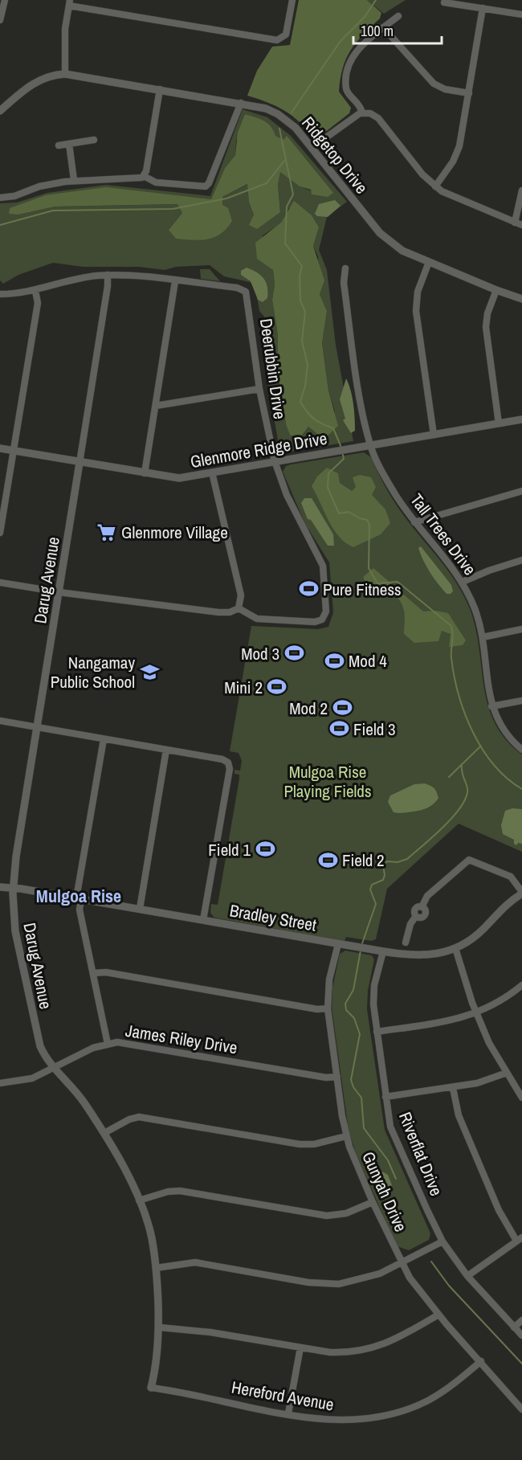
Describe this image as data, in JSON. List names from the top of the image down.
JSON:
{
  "streets": {
    "street": [
      "Ridgetop Drive",
      "Deerubbin Drive",
      "Glenmore Ridge Drive",
      "Tall Trees Drive",
      "Darug Avenue",
      "Bradley Street",
      "James Riley Drive",
      "Riverflat Drive",
      "Gunyah Drive",
      "Hereford Avenue"
    ]
  },
  "crossings": [
    ["Deerubbin Drive", "Glenmore Ridge Drive"],
    ["Glenmore Ridge Drive", "Tall Trees Drive"],
    ["Glenmore Ridge Drive", "Darug Avenue"],
    ["Darug Avenue", "Bradley Street"],
    ["Darug Avenue", "James Riley Drive"],
    ["Darug Avenue", "Hereford Avenue"],
    ["Bradley Street", "Riverflat Drive"],
    ["Bradley Street", "Gunyah Drive"],
    ["James Riley Drive", "Gunyah Drive"],
    ["Gunyah Drive", "Hereford Avenue"]
  ],
  "districts": ["Mulgoa Rise"],
  "parks": ["Mulgoa Rise Playing Fields"],
  "places": {
    "supermarket": ["Glenmore Village"],
    "sports": [
      "Pure Fitness",
      "Mod 3",
      "Mod 4",
      "Mini 2",
      "Mod 2",
      "Field 3",
      "Field 1",
      "Field 2"
    ],
    "school or university": ["Nangamay Public School"]
  },
  "scale_bar": "100 m"
}
